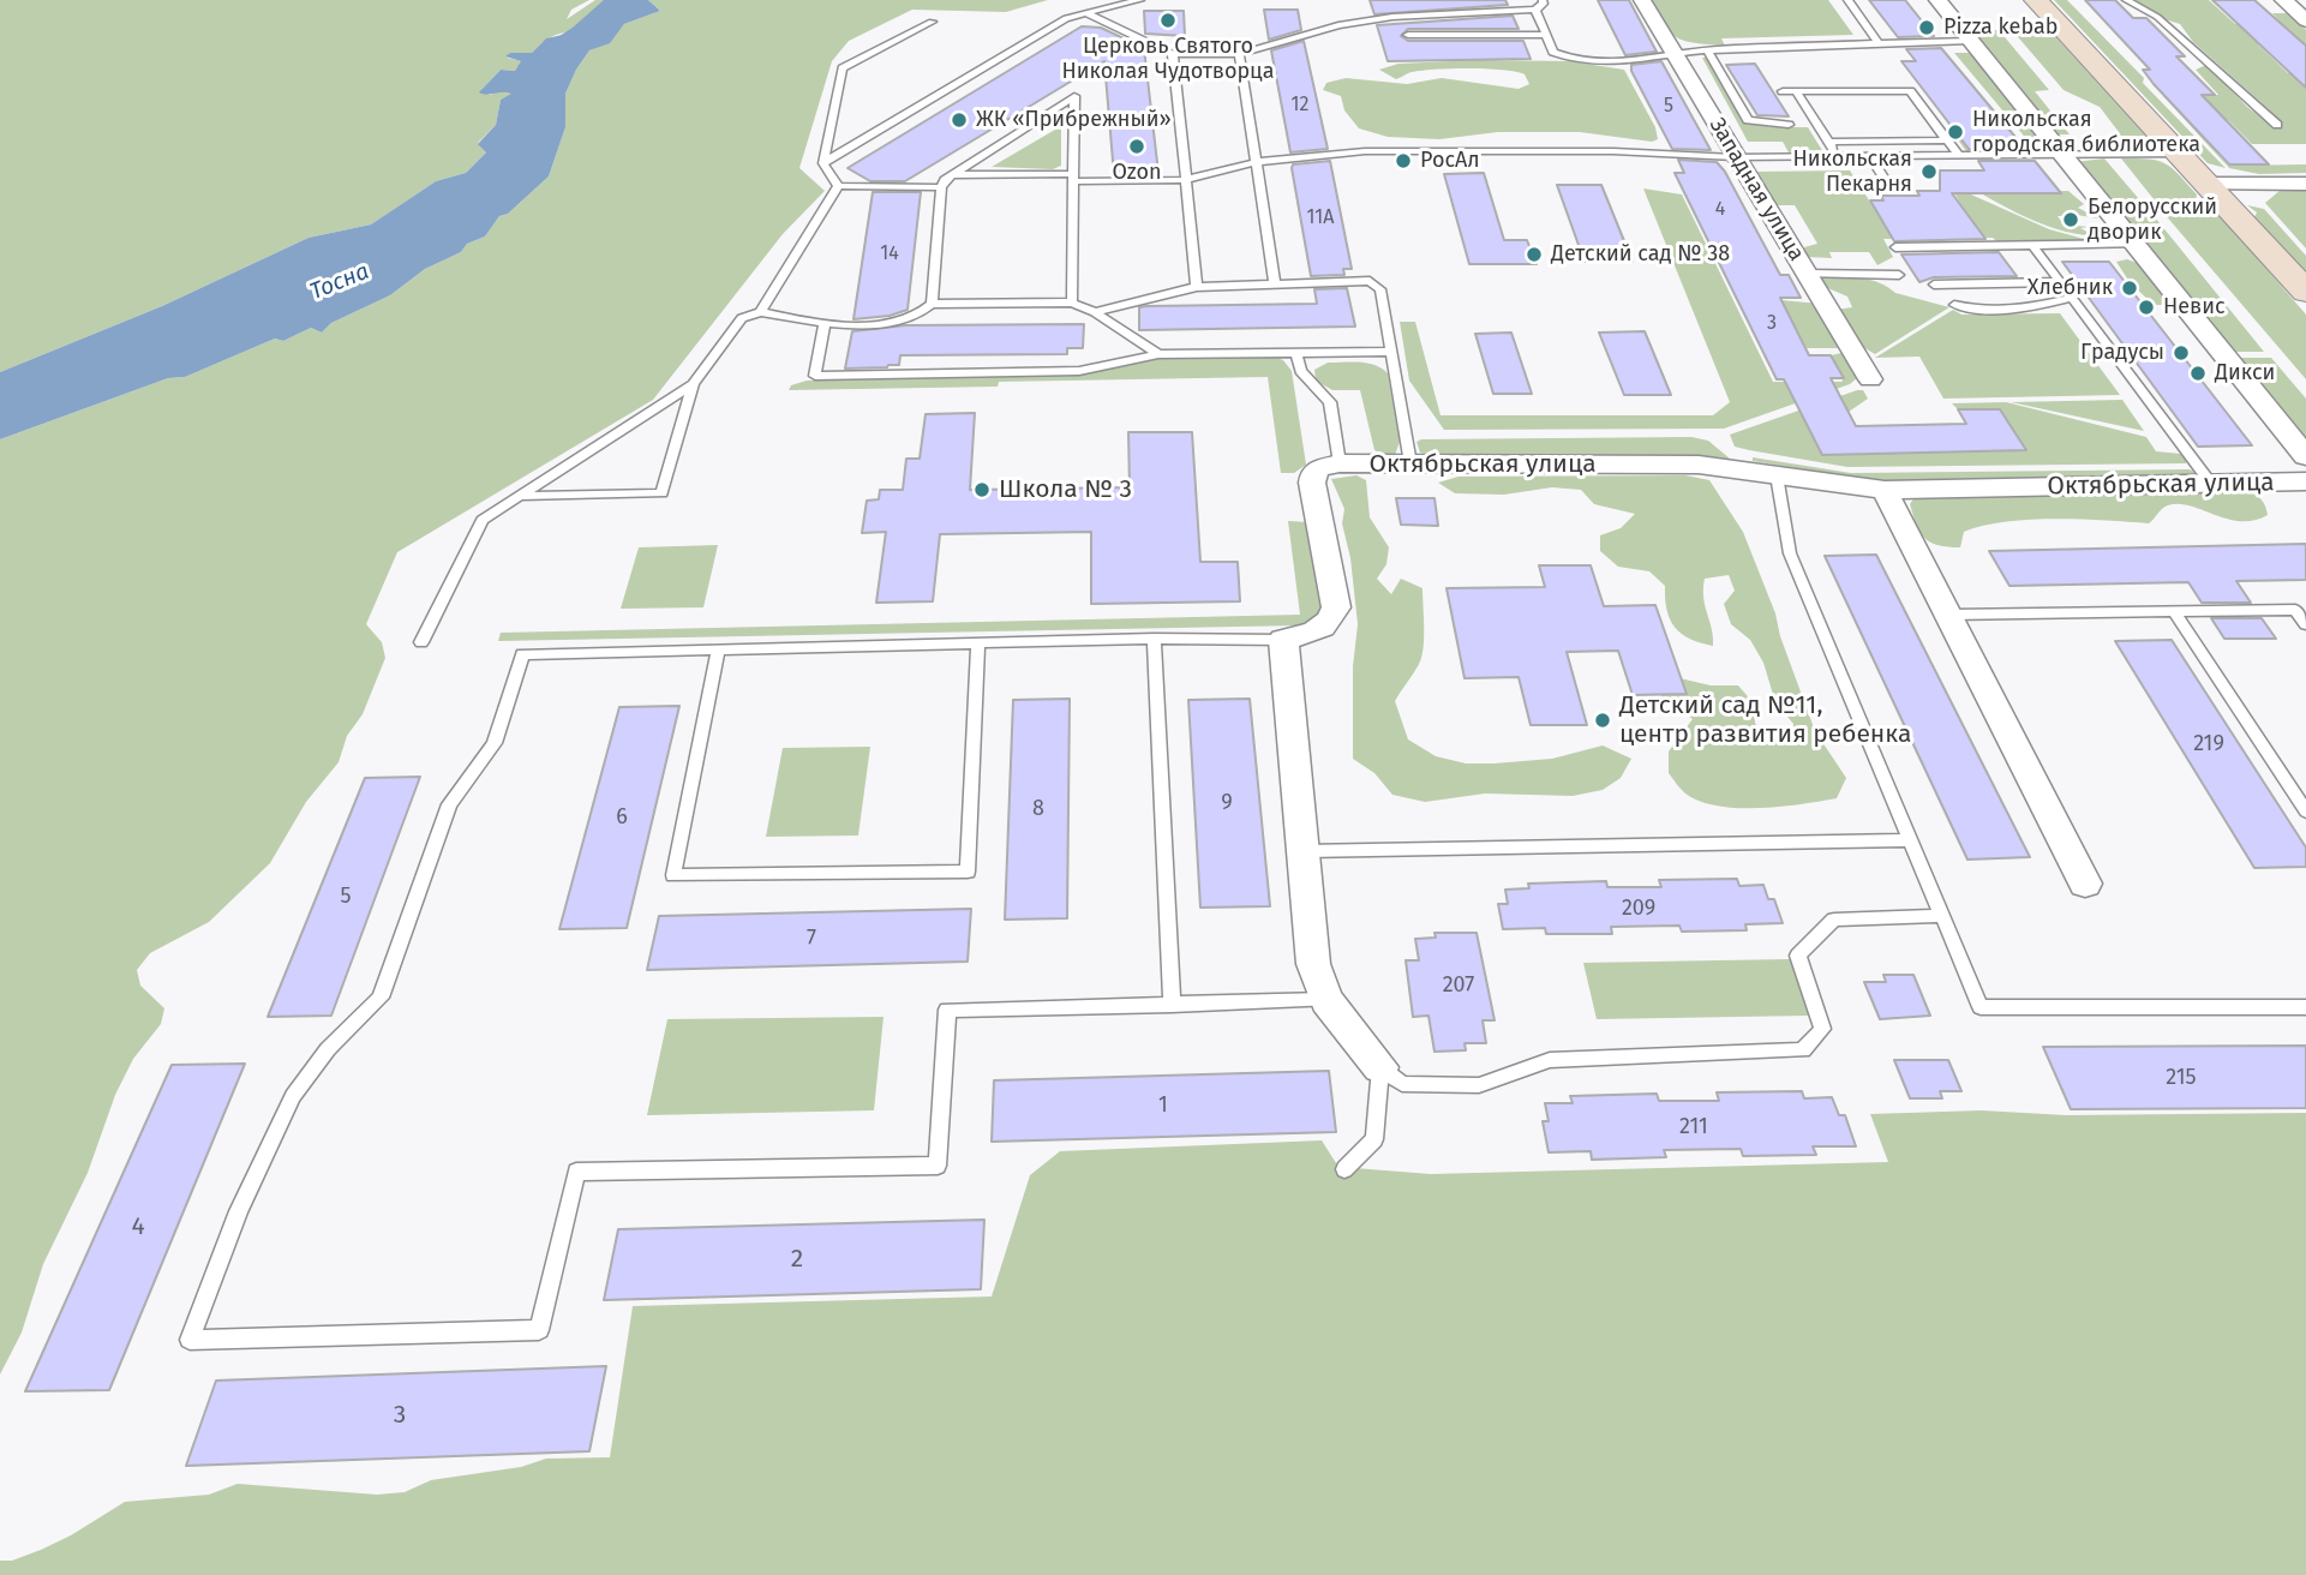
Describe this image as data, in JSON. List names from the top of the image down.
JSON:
{
  "streets": {
    "street": ["Западная улица", "Октябрьская улица"]
  },
  "water": ["Тосна"],
  "places": [
    "Церковь Святого Николая Чудотворца",
    "Pizza kebab",
    "ЖК «Прибрежный»",
    "Никольская городская библиотека",
    "Ozon",
    "РосАл",
    "Никольская Пекарня",
    "Белорусский дворик",
    "Детский сад № 38",
    "Хлебник",
    "Невис",
    "Градусы",
    "Дикси",
    "Школа № 3",
    "Детский сад №11, центр развития ребенка"
  ],
  "house_numbers": [
    "12",
    "5",
    "4",
    "11А",
    "14",
    "3",
    "219",
    "9",
    "8",
    "6",
    "5",
    "209",
    "7",
    "207",
    "215",
    "1",
    "211",
    "4",
    "2",
    "3"
  ]
}
